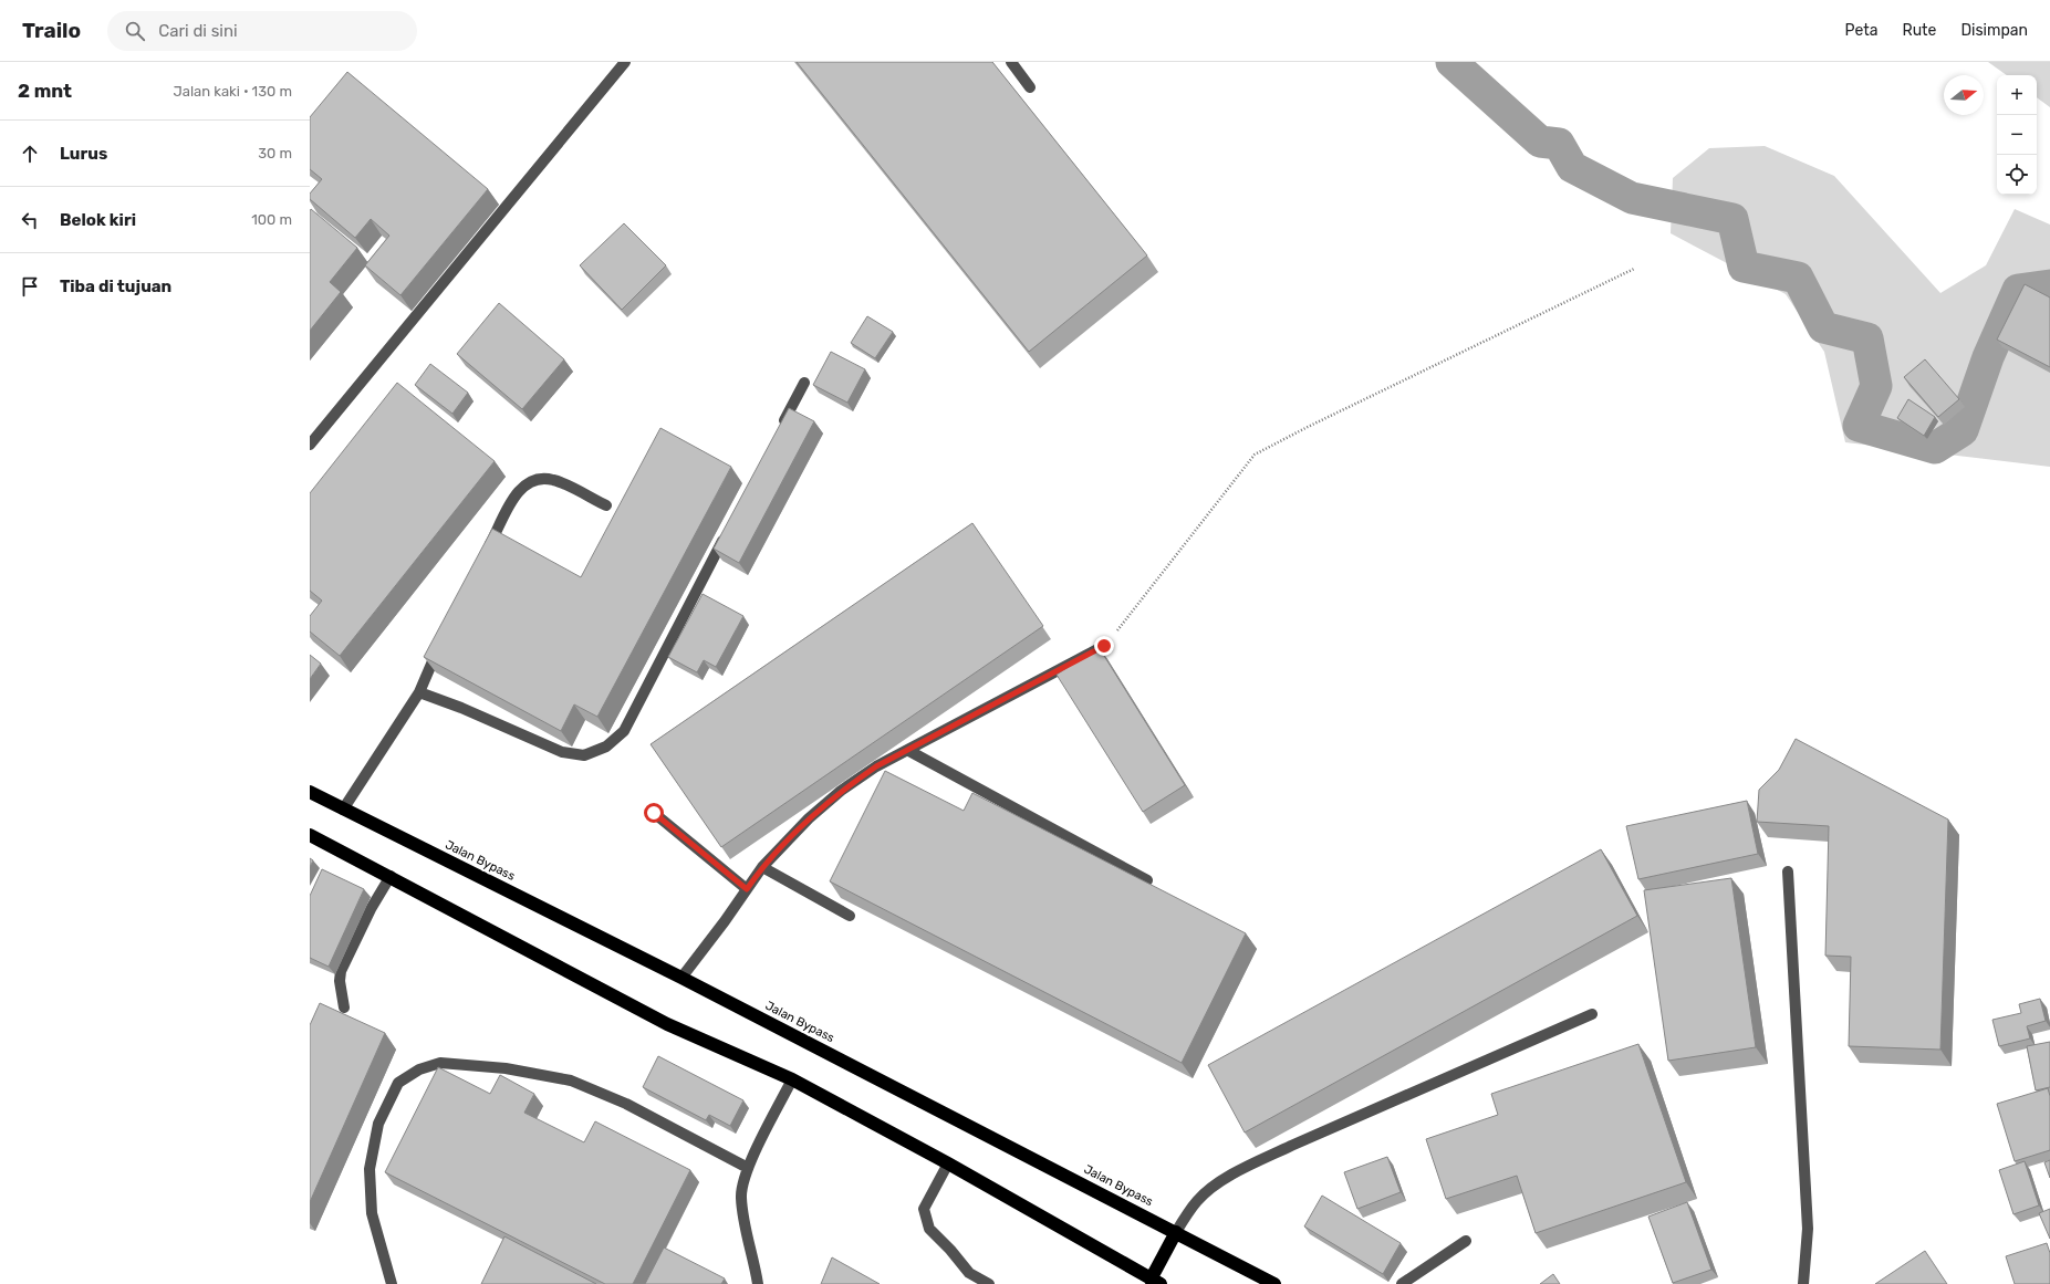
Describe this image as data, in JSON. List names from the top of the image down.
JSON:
{
  "streets": {
    "highway": ["Jalan Bypass"]
  },
  "north": "right",
  "page": {
    "header": "Trailo",
    "search": "Cari di sini",
    "nav": ["Peta", "Rute", "Disimpan"],
    "heading": ["2 mnt", "Jalan kaki · 130 m"],
    "map_buttons": ["+", "−"],
    "list": [
      ["Lurus", "30 m"],
      ["Belok kiri", "100 m"],
      "Tiba di tujuan"
    ]
  }
}
